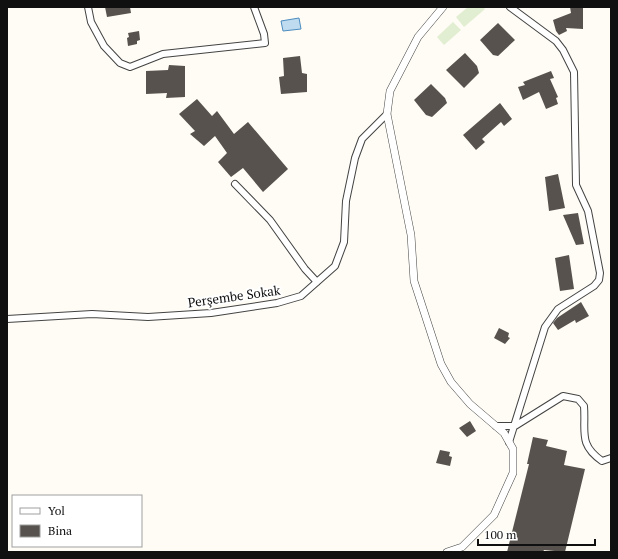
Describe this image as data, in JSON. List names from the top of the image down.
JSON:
{
  "streets": {
    "street": ["Perşembe Sokak"]
  },
  "legend": ["Yol", "Bina"],
  "scale_bar": "100 m"
}
